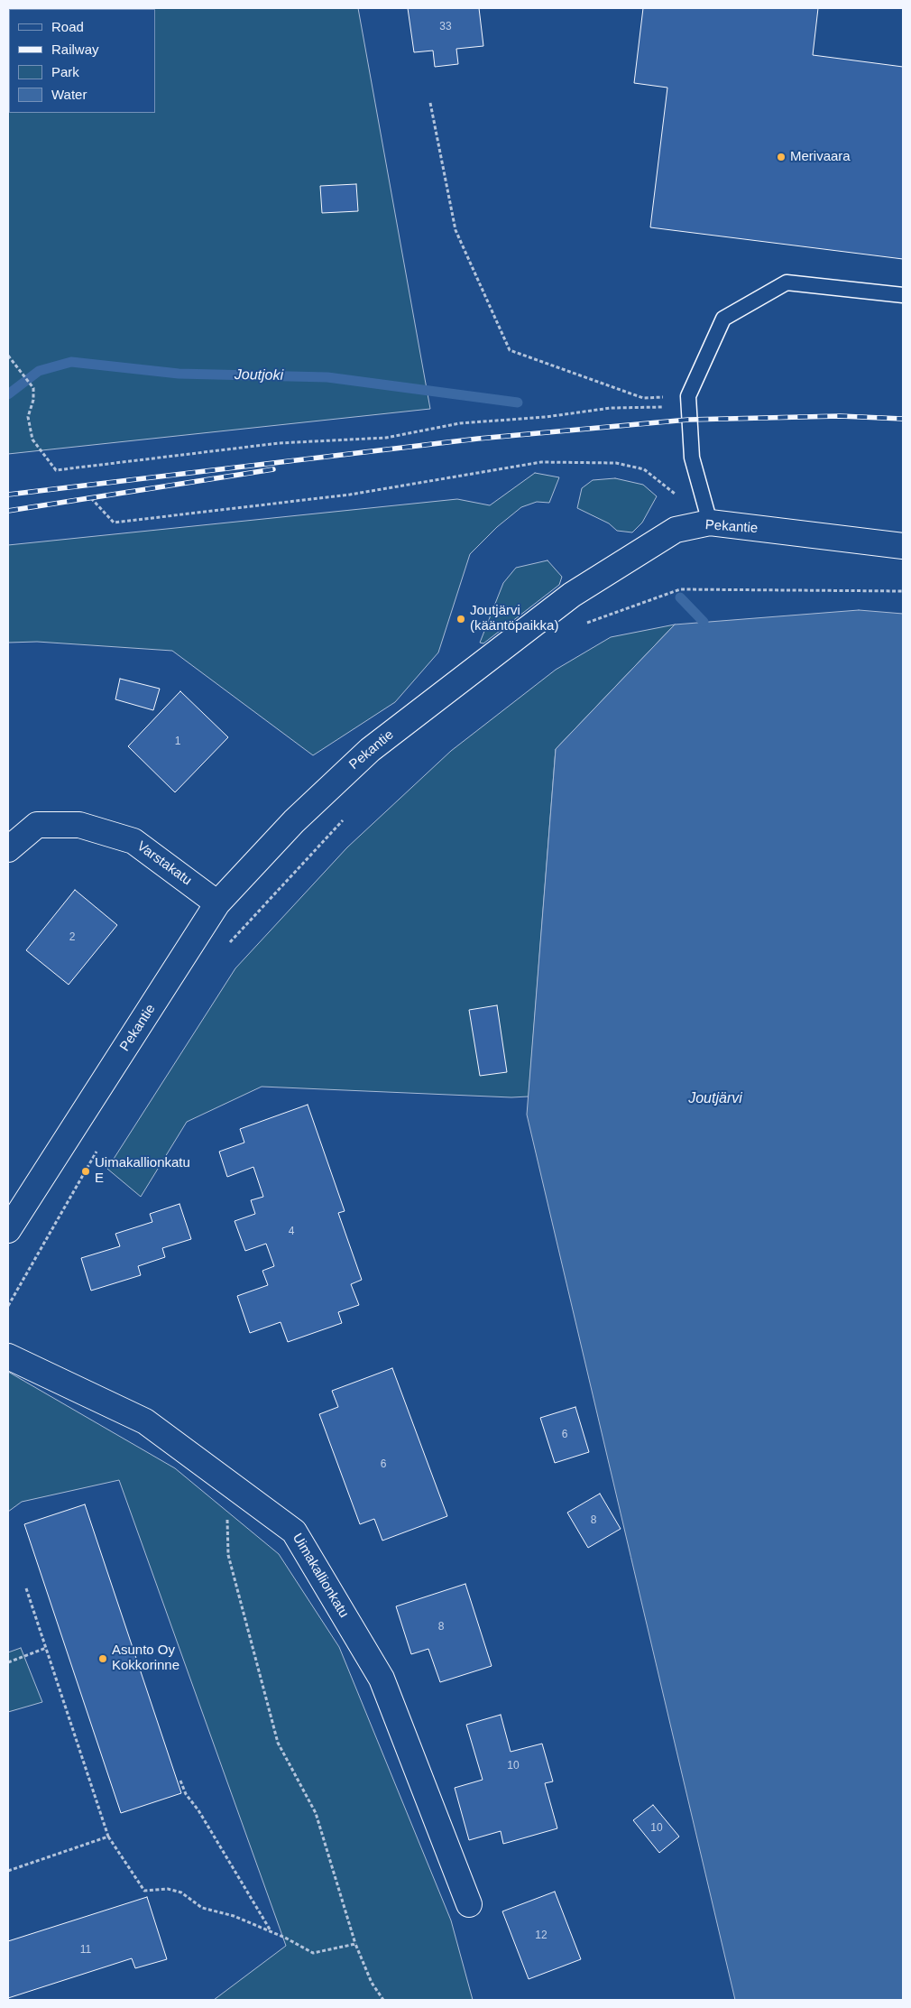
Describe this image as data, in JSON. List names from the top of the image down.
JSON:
{
  "streets": {
    "street": ["Pekantie", "Varstakatu", "Uimakallionkatu"]
  },
  "crossings": [
    ["Pekantie", "Varstakatu"]
  ],
  "water": ["Joutjoki", "Joutjärvi"],
  "places": [
    "Merivaara",
    "Joutjärvi (kääntöpaikka)",
    "Uimakallionkatu E",
    "Asunto Oy Kokkorinne"
  ],
  "house_numbers": [
    "33",
    "1",
    "2",
    "4",
    "6",
    "6",
    "8",
    "8",
    "10",
    "10",
    "12",
    "11"
  ],
  "legend": [
    "Road",
    "Railway",
    "Park",
    "Water"
  ]
}
